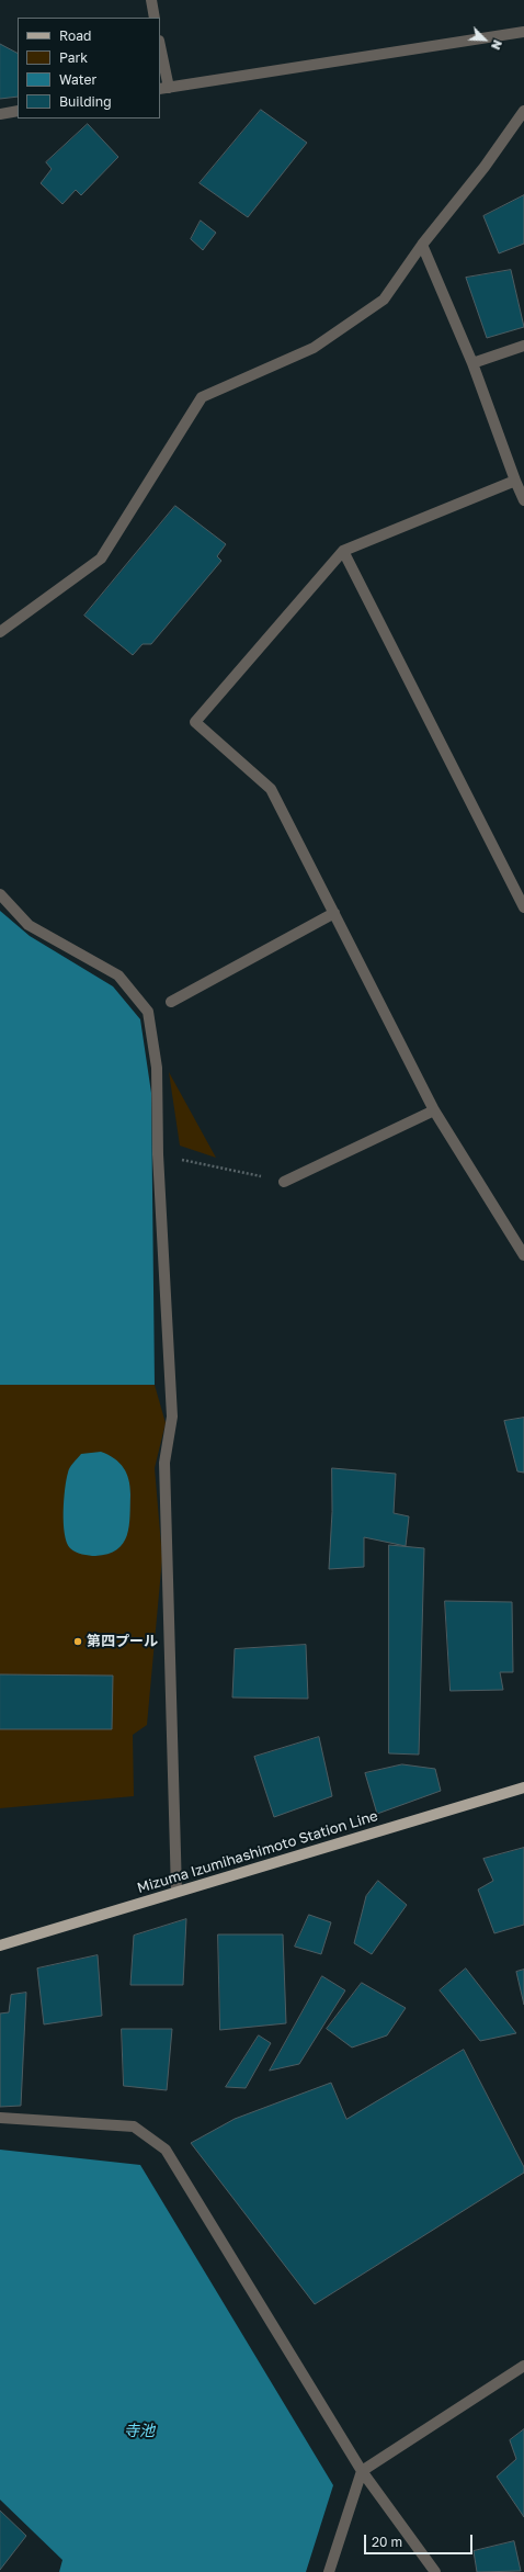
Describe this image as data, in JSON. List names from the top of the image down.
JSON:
{
  "streets": {
    "main road": ["Mizuma Izumihashimoto Station Line"]
  },
  "water": ["寺池"],
  "places": ["第四プール"],
  "legend": [
    "Road",
    "Park",
    "Water",
    "Building"
  ],
  "scale_bar": "20 m",
  "north": "bottom right"
}
